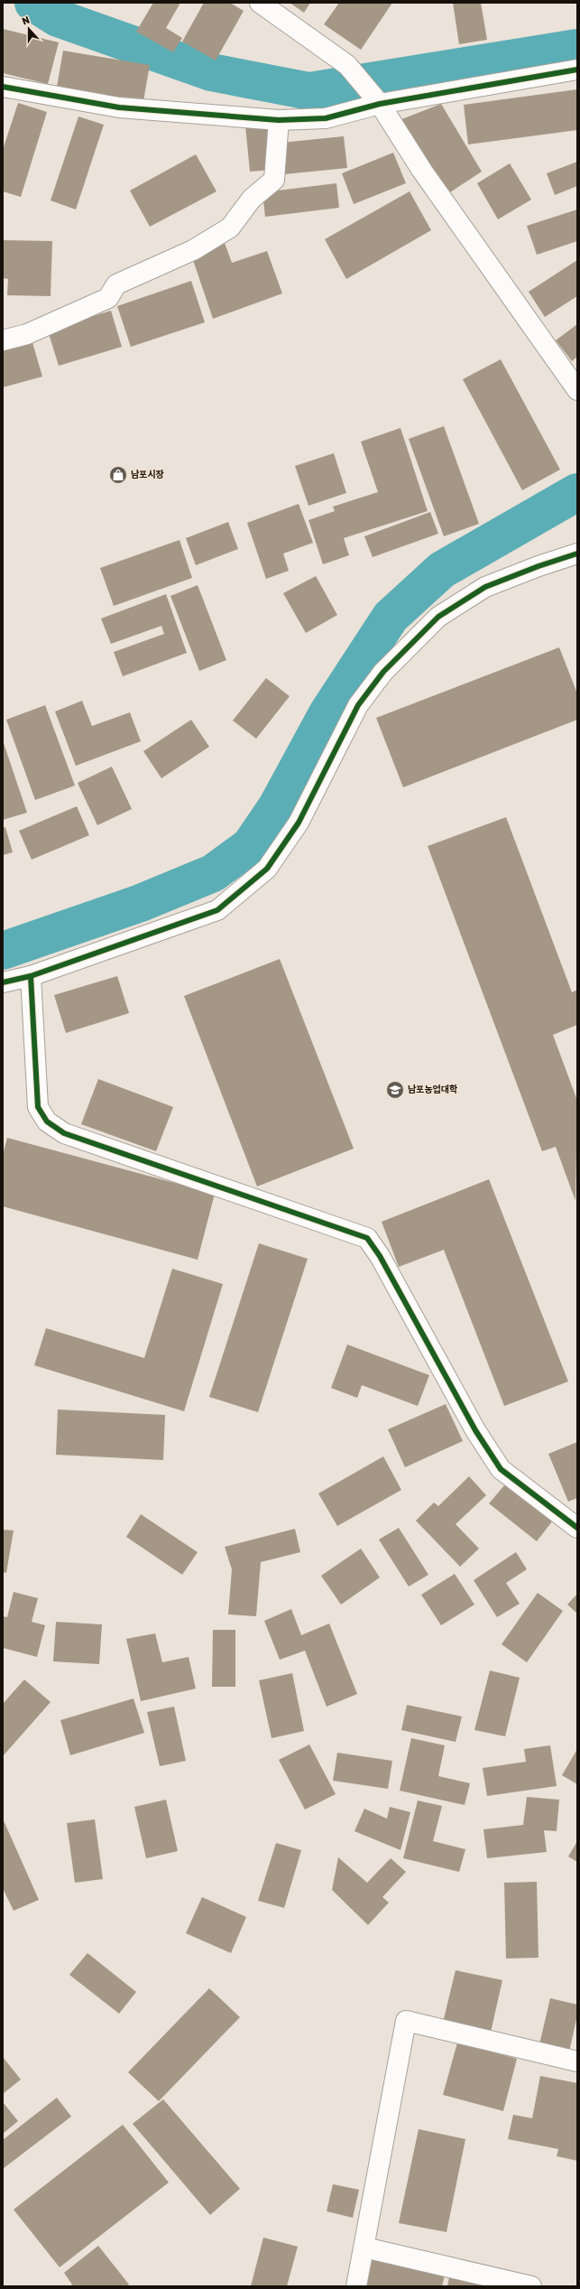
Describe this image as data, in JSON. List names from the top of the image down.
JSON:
{
  "places": {
    "shop": ["남포시장"],
    "school or university": ["남포농업대학"]
  },
  "north": "top"
}
